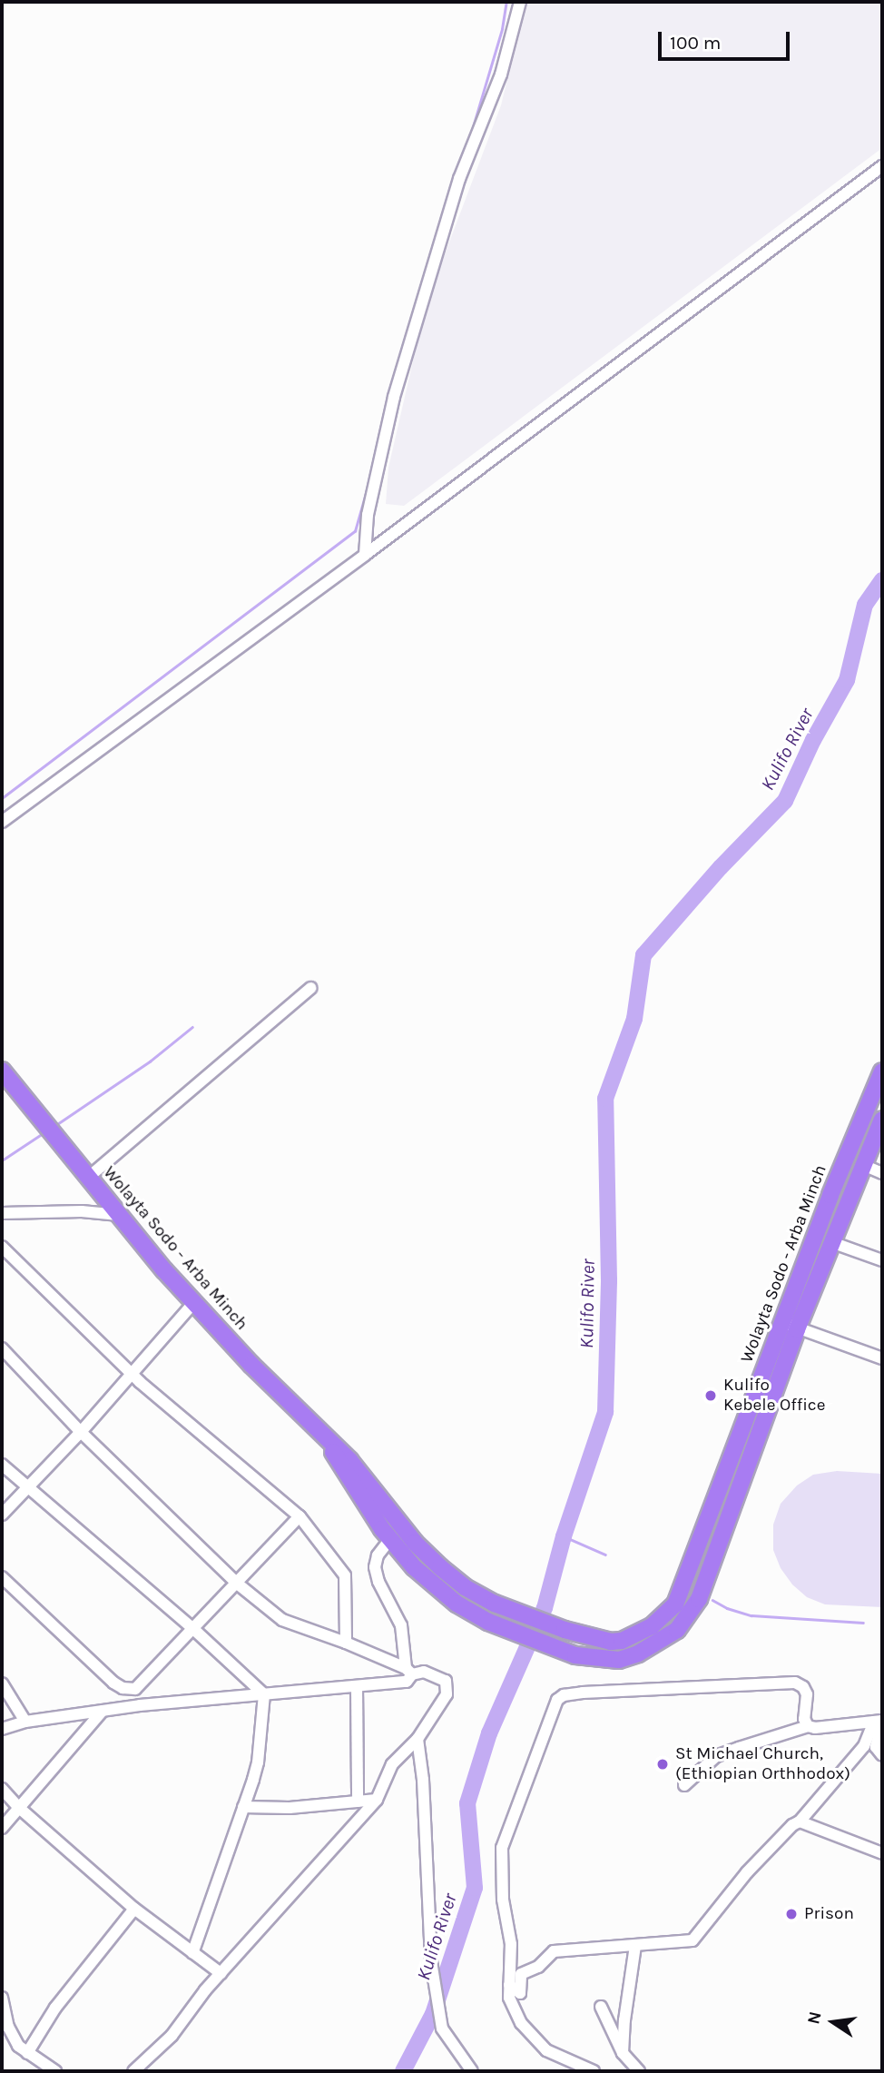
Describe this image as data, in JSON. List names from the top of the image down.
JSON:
{
  "streets": {
    "highway": ["Wolayta Sodo - Arba Minch"]
  },
  "water": ["Kulifo River"],
  "places": ["Kulifo Kebele Office", "St Michael Church, (Ethiopian Orthhodox)", "Prison"],
  "scale_bar": "100 m",
  "north": "left"
}
